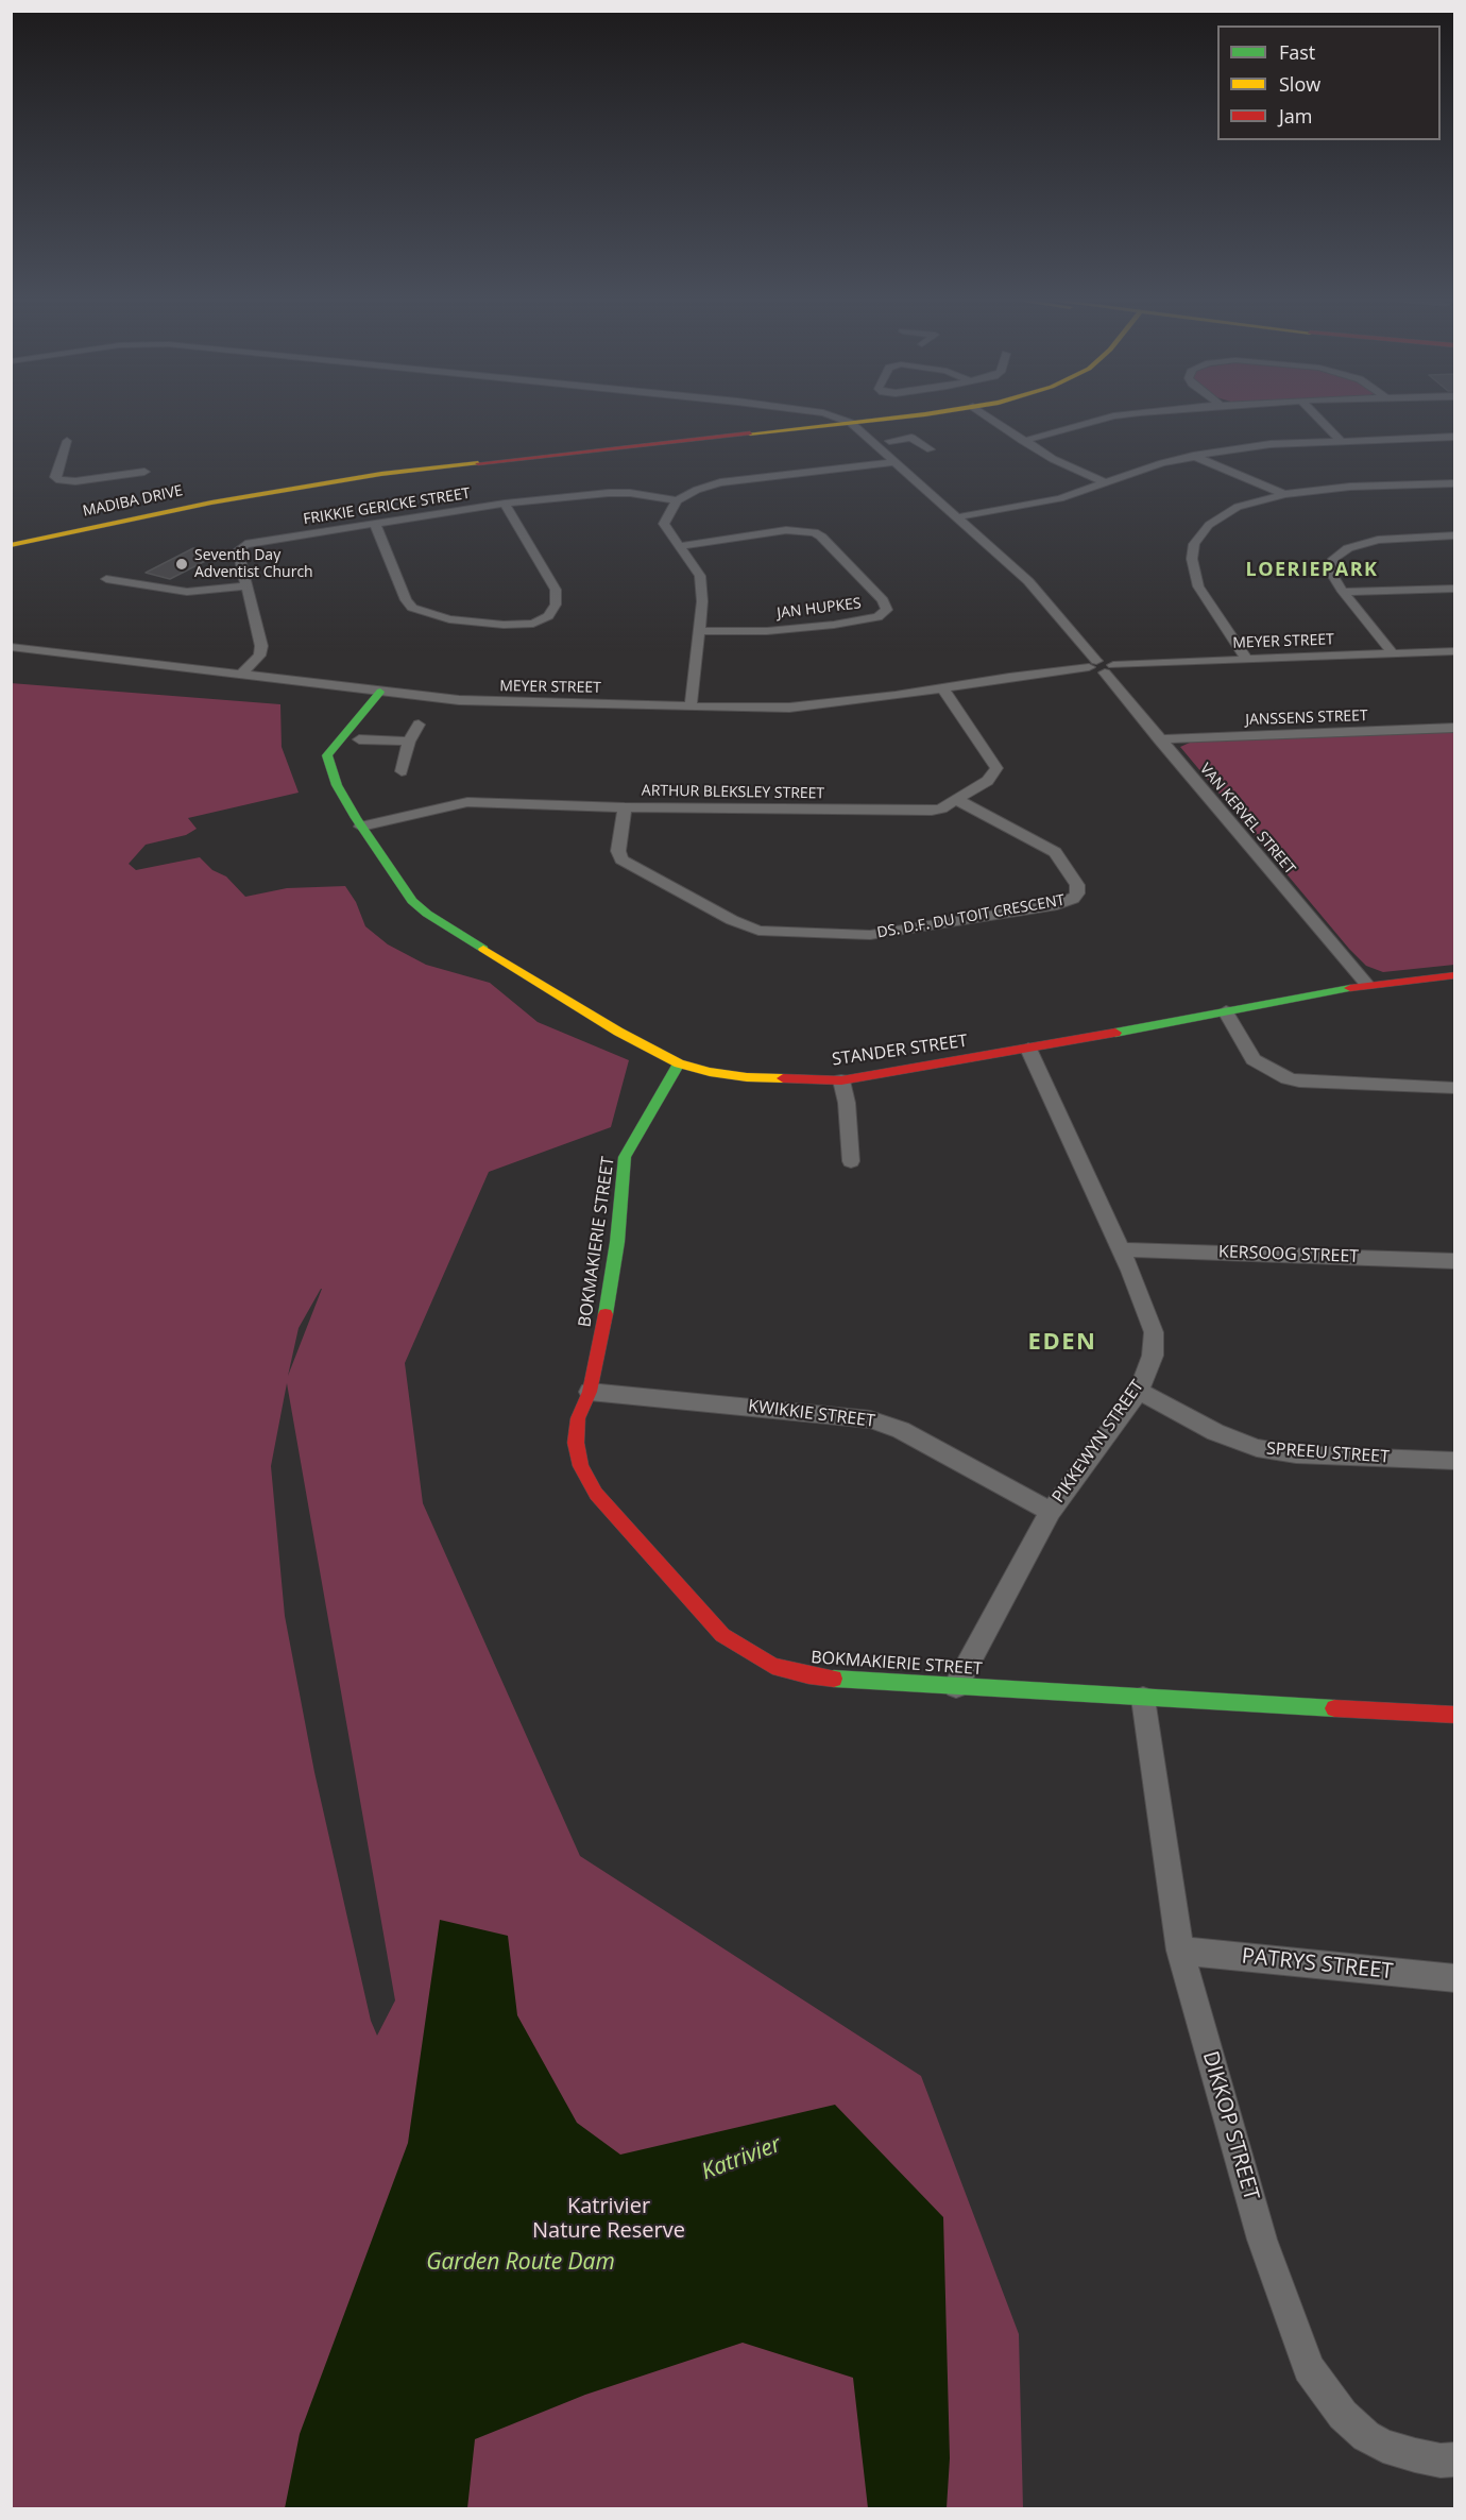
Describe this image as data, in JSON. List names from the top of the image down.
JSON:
{
  "streets": {
    "main road": ["MADIBA DRIVE", "STANDER STREET", "BOKMAKIERIE STREET"],
    "street": [
      "FRIKKIE GERICKE STREET",
      "JAN HUPKES",
      "MEYER STREET",
      "JANSSENS STREET",
      "ARTHUR BLEKSLEY STREET",
      "VAN KERVEL STREET",
      "DS. D.F. DU TOIT CRESCENT",
      "KERSOOG STREET",
      "KWIKKIE STREET",
      "PIKKEWYN STREET",
      "SPREEU STREET",
      "PATRYS STREET",
      "DIKKOP STREET"
    ]
  },
  "crossings": [
    ["MADIBA DRIVE", "VAN KERVEL STREET"],
    ["FRIKKIE GERICKE STREET", "MEYER STREET"],
    ["MEYER STREET", "ARTHUR BLEKSLEY STREET"],
    ["MEYER STREET", "VAN KERVEL STREET"],
    ["MEYER STREET", "STANDER STREET"],
    ["JANSSENS STREET", "VAN KERVEL STREET"],
    ["ARTHUR BLEKSLEY STREET", "DS. D.F. DU TOIT CRESCENT"],
    ["ARTHUR BLEKSLEY STREET", "STANDER STREET"],
    ["VAN KERVEL STREET", "STANDER STREET"],
    ["STANDER STREET", "BOKMAKIERIE STREET"],
    ["STANDER STREET", "PIKKEWYN STREET"],
    ["BOKMAKIERIE STREET", "KWIKKIE STREET"],
    ["BOKMAKIERIE STREET", "PIKKEWYN STREET"],
    ["BOKMAKIERIE STREET", "DIKKOP STREET"],
    ["KERSOOG STREET", "PIKKEWYN STREET"],
    ["KWIKKIE STREET", "PIKKEWYN STREET"],
    ["PIKKEWYN STREET", "SPREEU STREET"],
    ["PATRYS STREET", "DIKKOP STREET"]
  ],
  "districts": ["LOERIEPARK", "EDEN"],
  "water": ["Katrivier", "Garden Route Dam"],
  "parks": ["Katrivier Nature Reserve"],
  "places": ["Seventh Day Adventist Church"],
  "legend": ["Fast", "Slow", "Jam"]
}
